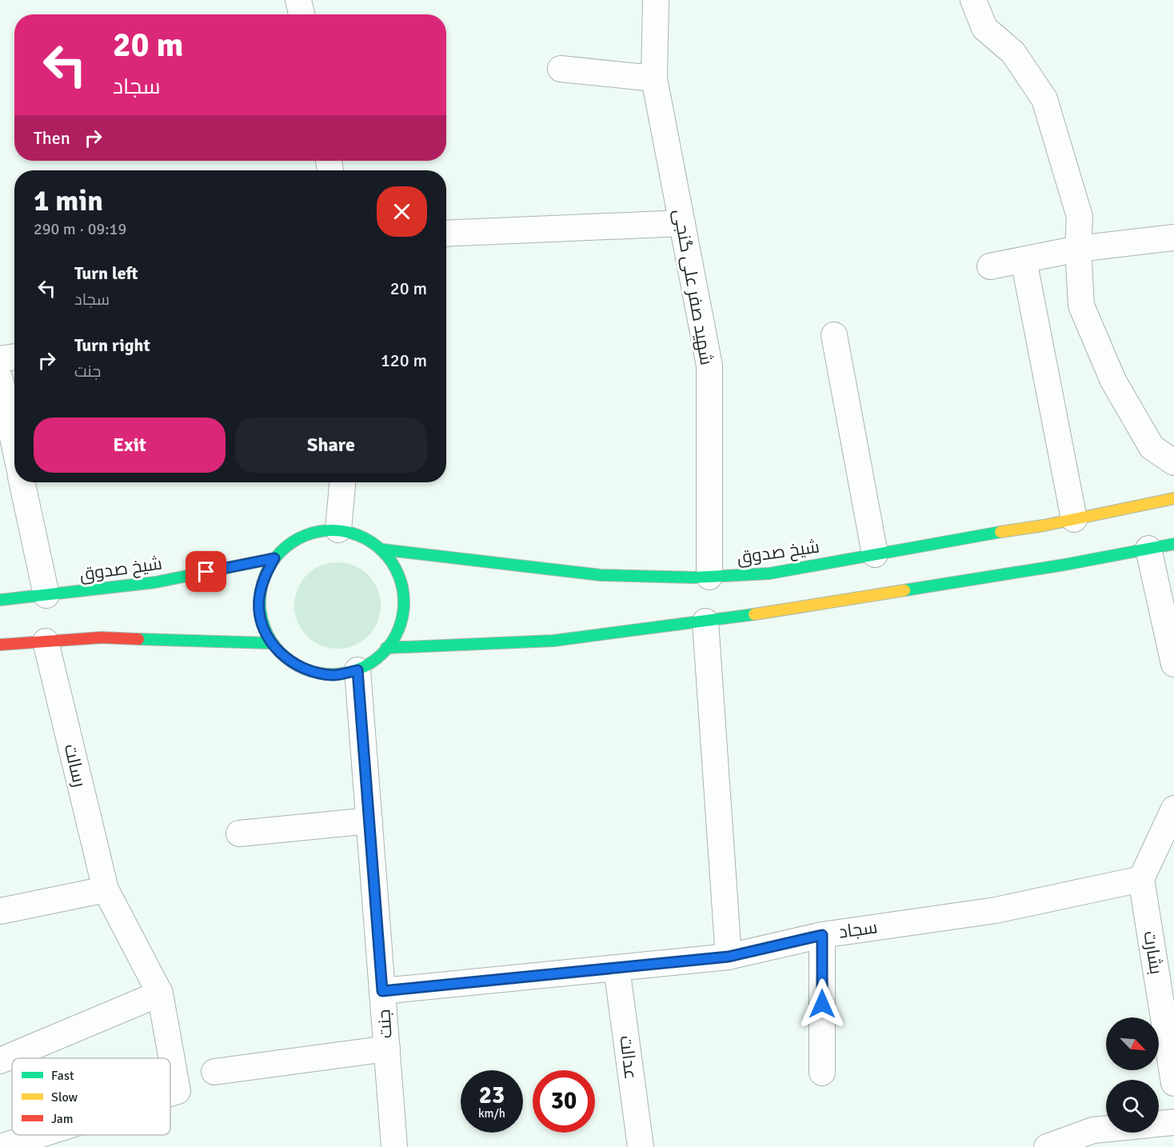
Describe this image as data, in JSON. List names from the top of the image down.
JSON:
{
  "streets": {
    "main road": ["شیخ صدوق"],
    "street": [
      "شهید صفر علی گنجی",
      "رسالت",
      "سجاد",
      "بشارت",
      "جنت",
      "عدالت"
    ]
  },
  "crossings": [
    ["شهید صفر علی گنجی", "شیخ صدوق"],
    ["شیخ صدوق", "جنت"],
    ["سجاد", "بشارت"],
    ["سجاد", "جنت"],
    ["سجاد", "عدالت"]
  ],
  "legend": ["Fast", "Slow", "Jam"],
  "north": "bottom right",
  "page": {
    "turn": ["20 m", "سجاد"],
    "then": "Then",
    "heading": ["1 min", "290 m · 09:19"],
    "list": [
      {
        "name": "Turn left",
        "note": "سجاد",
        "value": "20 m"
      },
      {
        "name": "Turn right",
        "note": "جنت",
        "value": "120 m"
      }
    ],
    "buttons": ["Exit", "Share"],
    "speed": "23 km/h",
    "limit": "30"
  }
}
